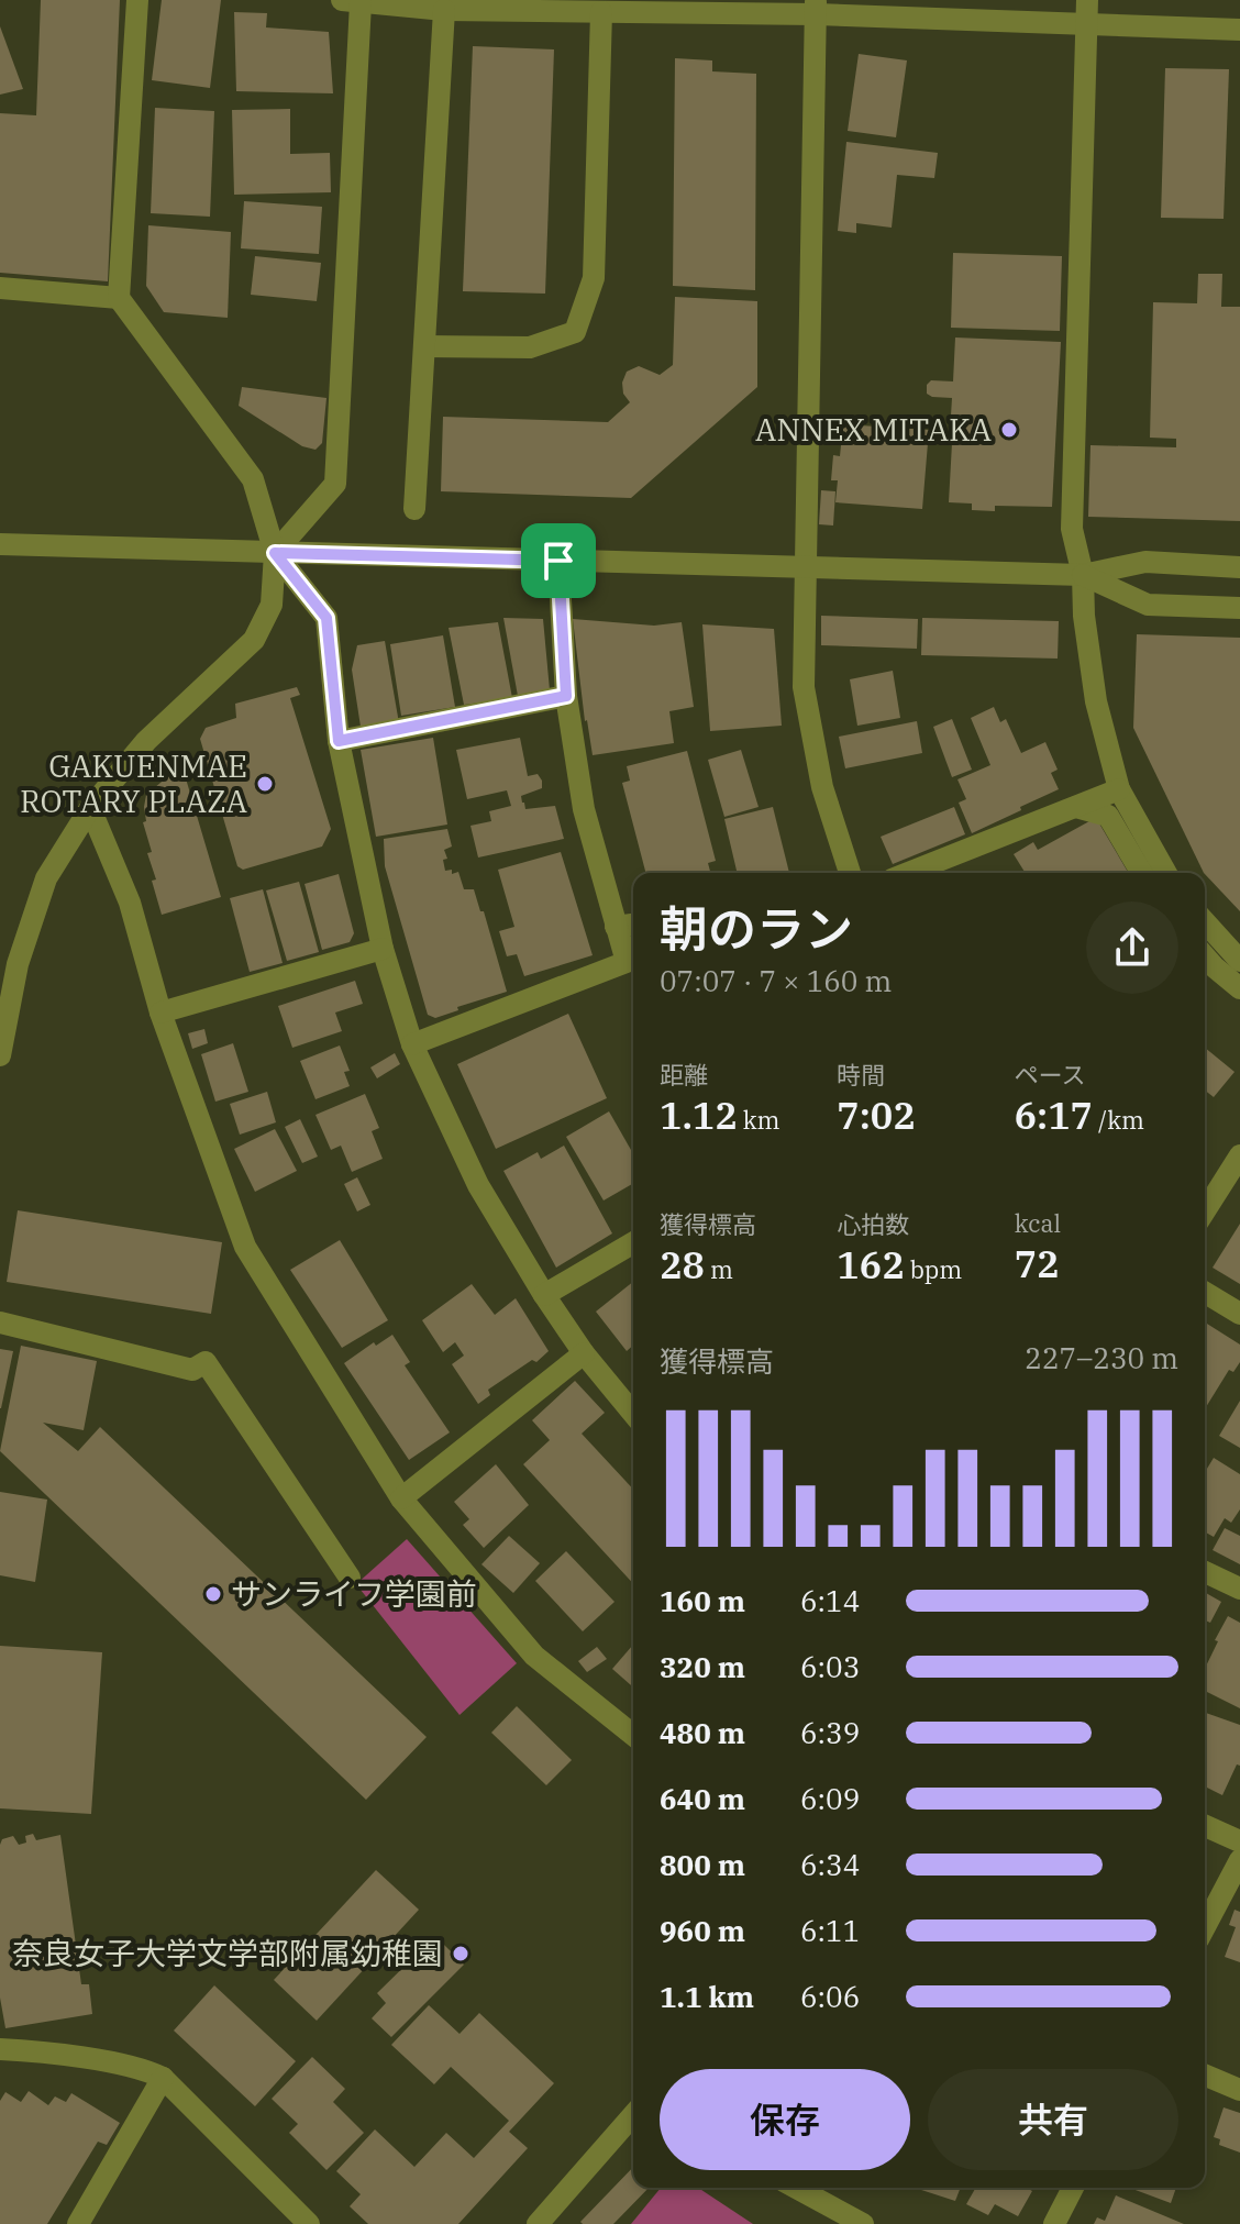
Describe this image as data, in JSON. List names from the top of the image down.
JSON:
{
  "places": [
    "ANNEX MITAKA",
    "GAKUENMAE ROTARY PLAZA",
    "サンライフ学園前",
    "奈良女子大学文学部附属幼稚園"
  ],
  "page": {
    "heading": ["朝のラン", "07:07 · 7 × 160 m"],
    "stats": [
      ["距離", "1.12 km"],
      ["時間", "7:02"],
      ["ペース", "6:17 /km"],
      ["獲得標高", "28 m"],
      ["心拍数", "162 bpm"],
      ["kcal", "72"]
    ],
    "chart": ["獲得標高", "227–230 m"],
    "list": [
      {
        "name": "160 m",
        "note": "6:14"
      },
      {
        "name": "320 m",
        "note": "6:03"
      },
      {
        "name": "480 m",
        "note": "6:39"
      },
      {
        "name": "640 m",
        "note": "6:09"
      },
      {
        "name": "800 m",
        "note": "6:34"
      },
      {
        "name": "960 m",
        "note": "6:11"
      },
      {
        "name": "1.1 km",
        "note": "6:06"
      }
    ],
    "buttons": ["保存", "共有"]
  }
}
